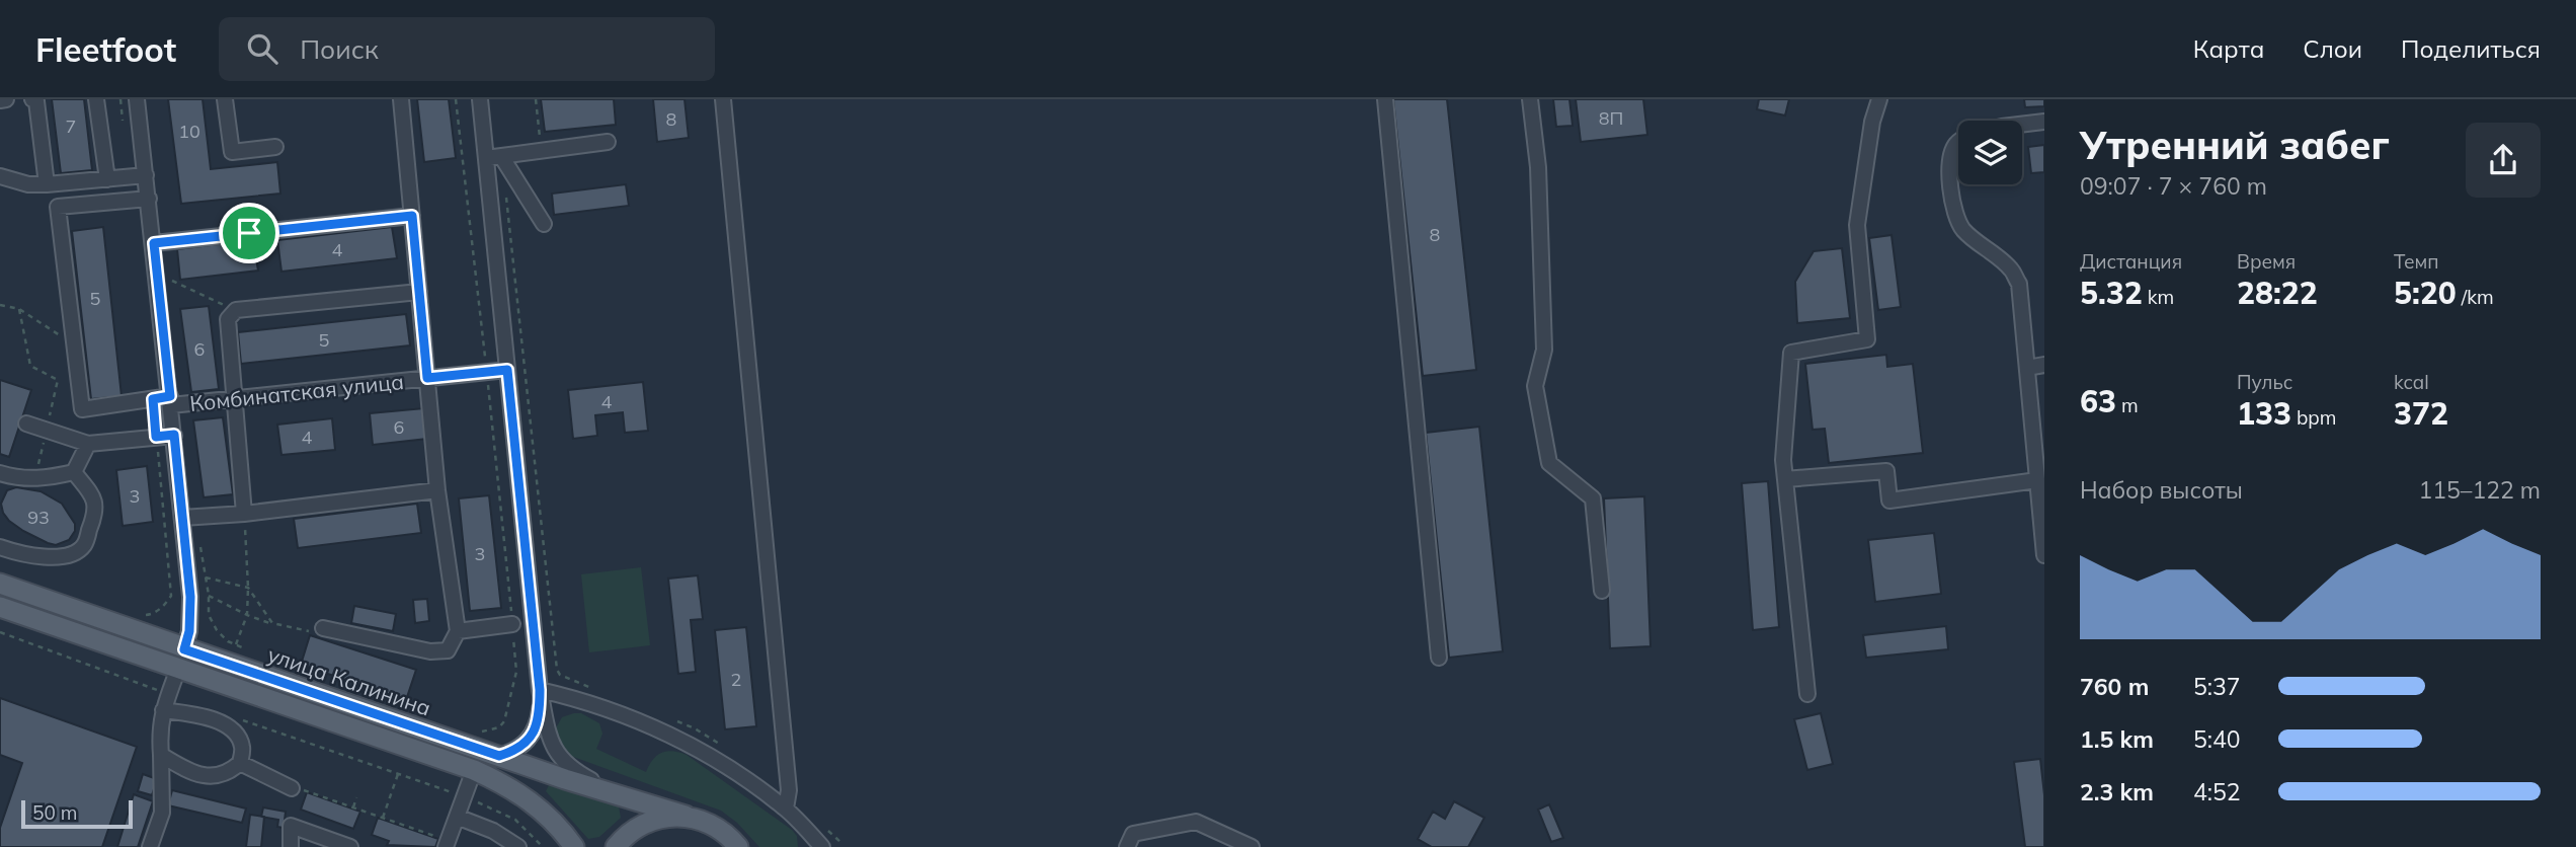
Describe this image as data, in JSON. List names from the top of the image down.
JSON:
{
  "streets": {
    "main road": ["улица Калинина"],
    "street": ["Комбинатская улица"]
  },
  "house_numbers": [
    "8П",
    "8",
    "7",
    "10",
    "8",
    "4",
    "5",
    "5",
    "6",
    "4",
    "6",
    "4",
    "3",
    "93",
    "3",
    "2"
  ],
  "scale_bar": "50 m",
  "page": {
    "header": "Fleetfoot",
    "search": "Поиск",
    "nav": ["Карта", "Слои", "Поделиться"],
    "heading": ["Утренний забег", "09:07 · 7 × 760 m"],
    "stats": [
      ["Дистанция", "5.32 km"],
      ["Время", "28:22"],
      ["Темп", "5:20 /km"],
      ["63 m"],
      ["Пульс", "133 bpm"],
      ["kcal", "372"]
    ],
    "chart": ["Набор высоты", "115–122 m"],
    "list": [
      {
        "name": "760 m",
        "note": "5:37"
      },
      {
        "name": "1.5 km",
        "note": "5:40"
      },
      {
        "name": "2.3 km",
        "note": "4:52"
      }
    ],
    "scale": "50 m"
  }
}
